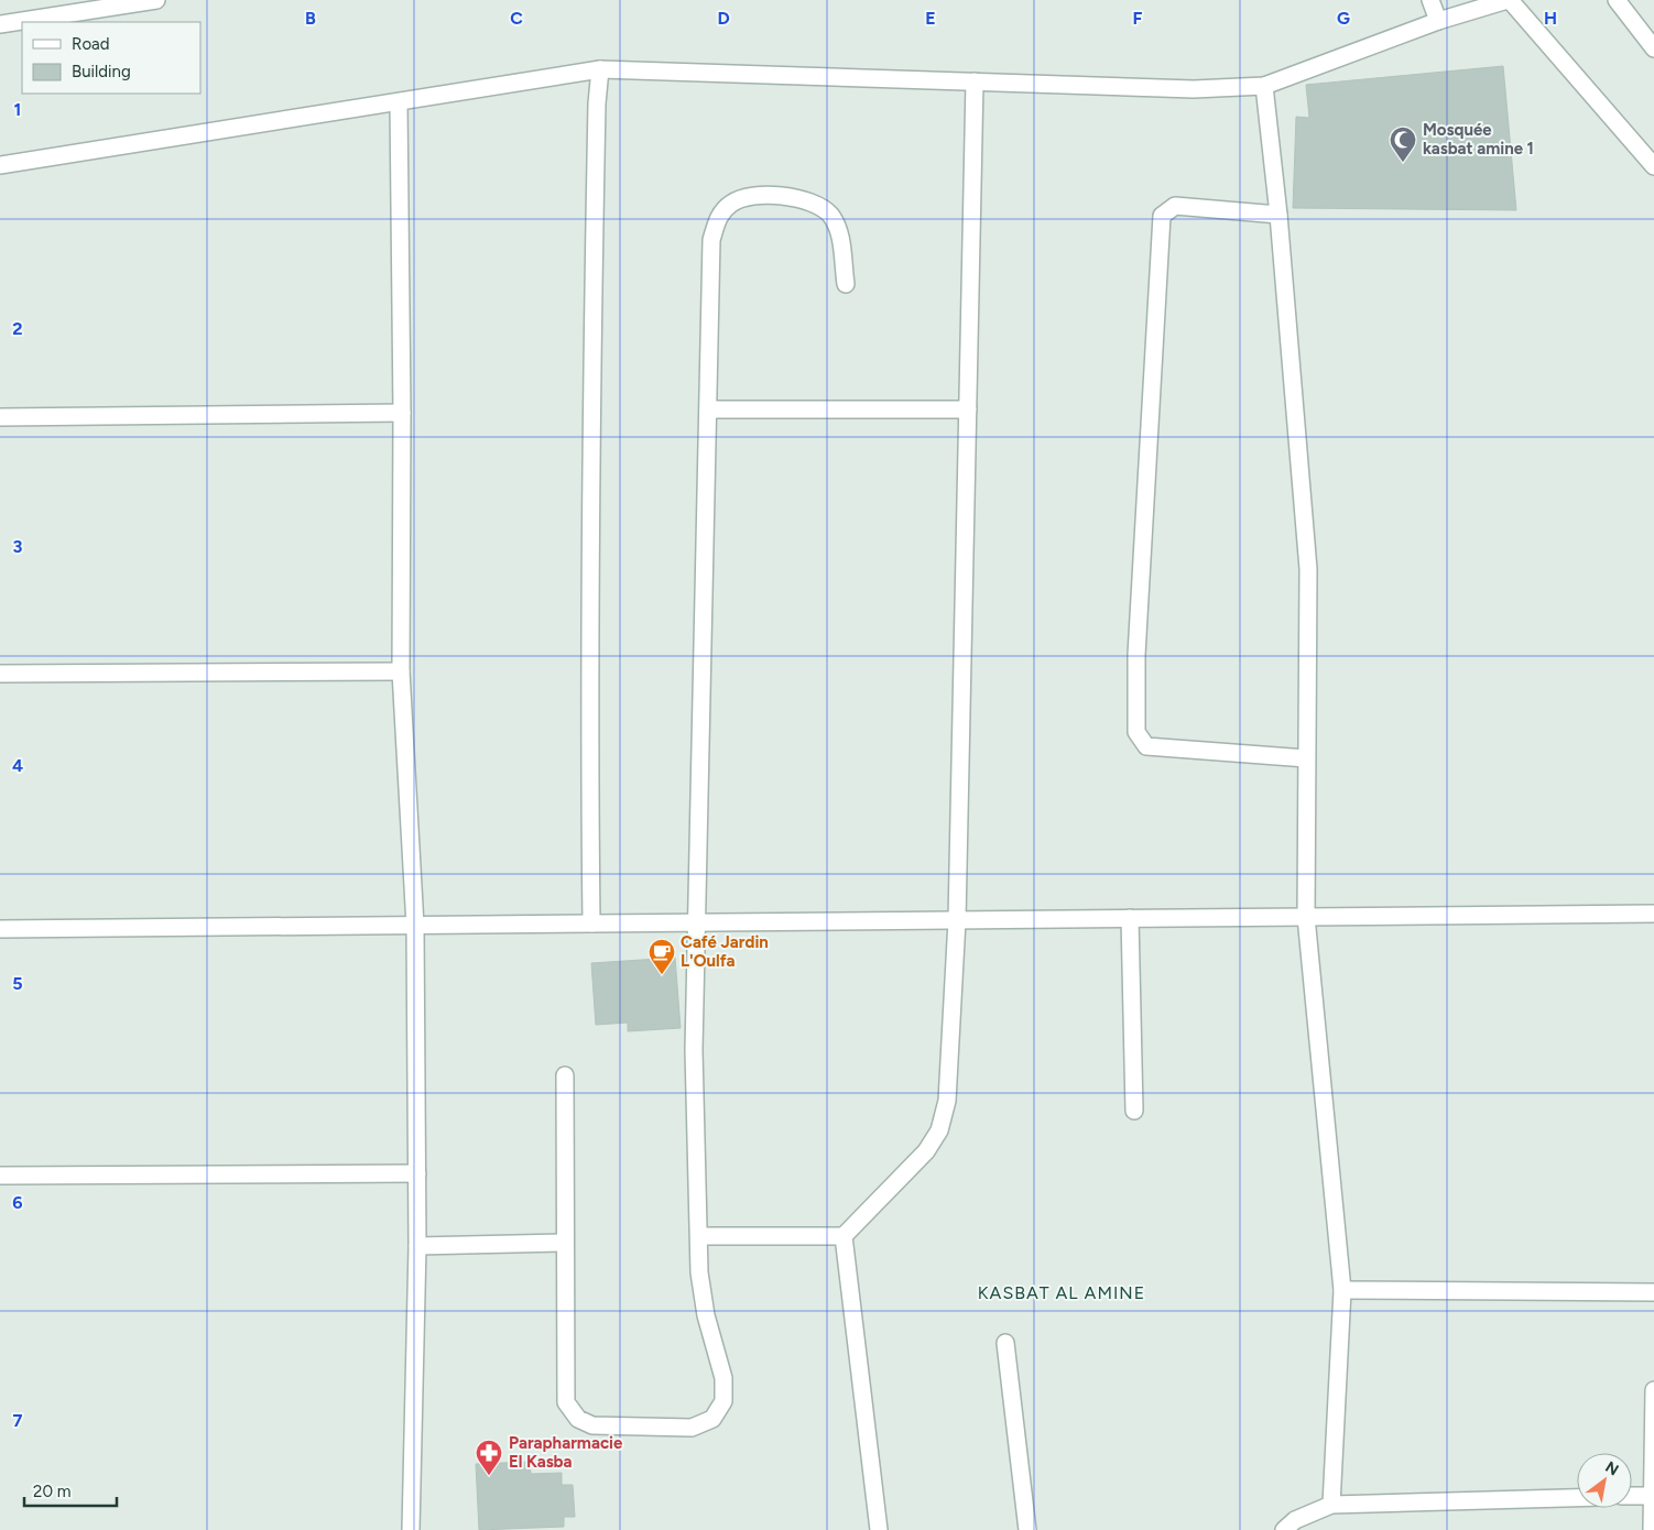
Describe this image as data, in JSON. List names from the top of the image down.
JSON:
{
  "districts": ["KASBAT AL AMINE"],
  "places": {
    "mosque": ["Mosquée kasbat amine 1"],
    "cafe": ["Café Jardin L'Oulfa"],
    "pharmacy": ["Parapharmacie El Kasba"]
  },
  "legend": ["Road", "Building"],
  "scale_bar": "20 m",
  "north": "top right",
  "grid": {
    "columns": [
      "B",
      "C",
      "D",
      "E",
      "F",
      "G",
      "H"
    ],
    "rows": [
      "1",
      "2",
      "3",
      "4",
      "5",
      "6",
      "7"
    ]
  }
}
